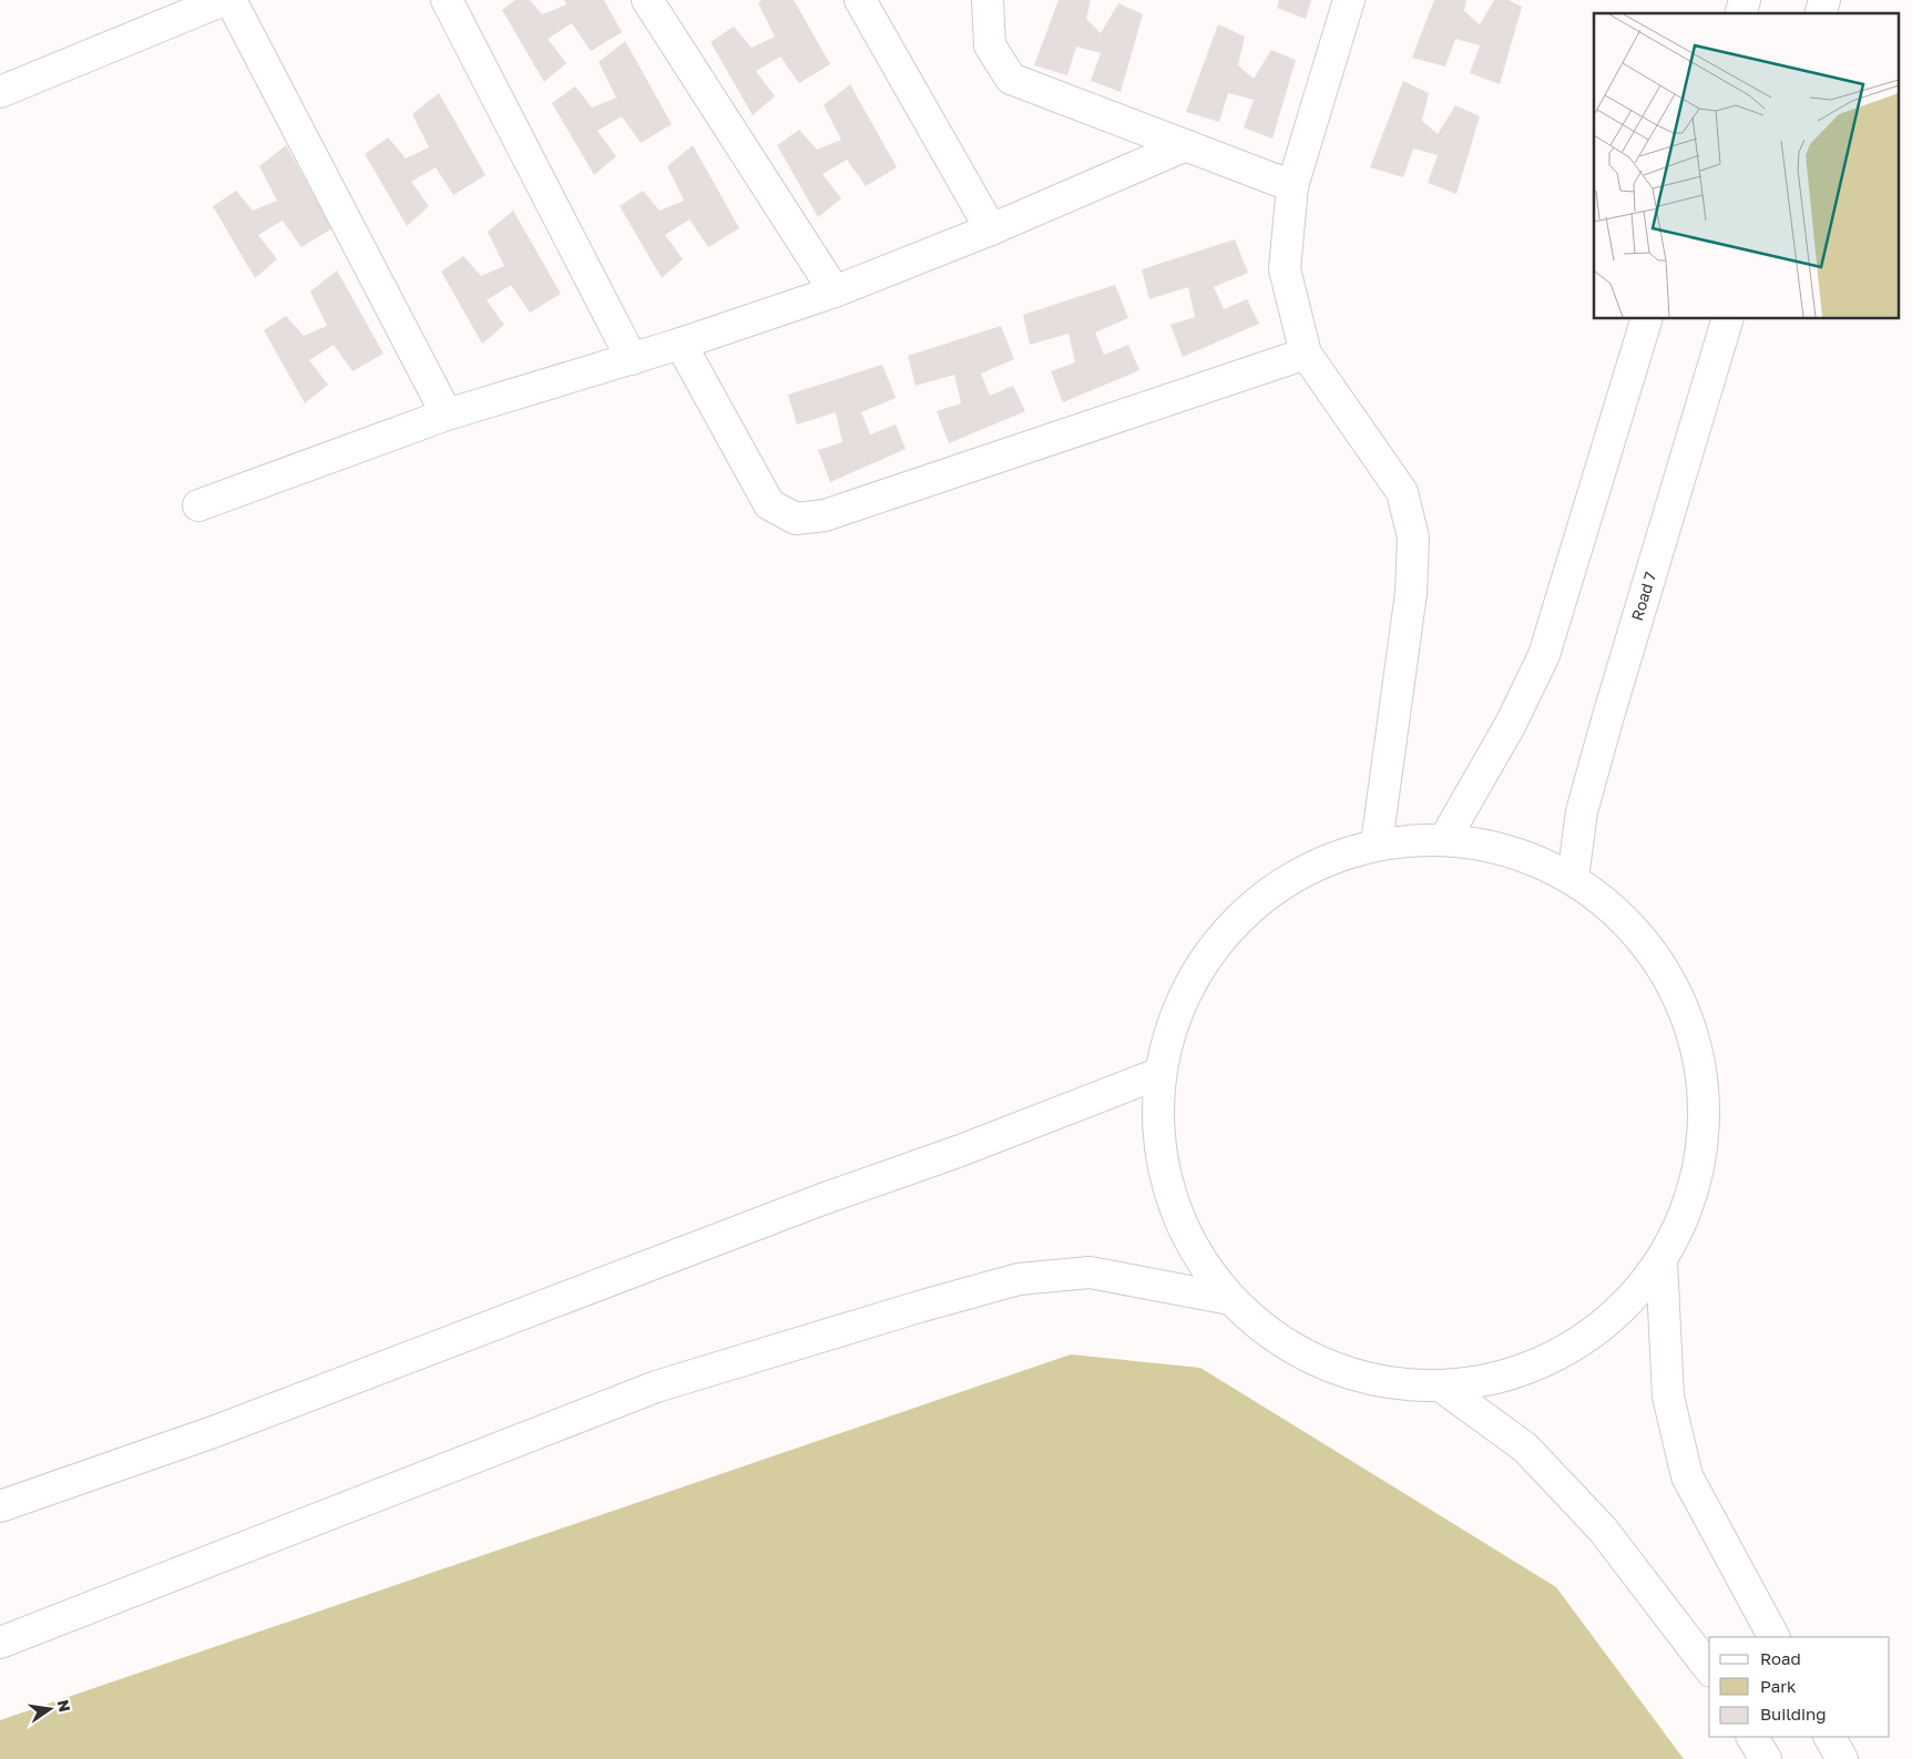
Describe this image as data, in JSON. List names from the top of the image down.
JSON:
{
  "streets": {
    "main road": ["Road 7"]
  },
  "legend": ["Road", "Park", "Building"],
  "north": "right"
}
